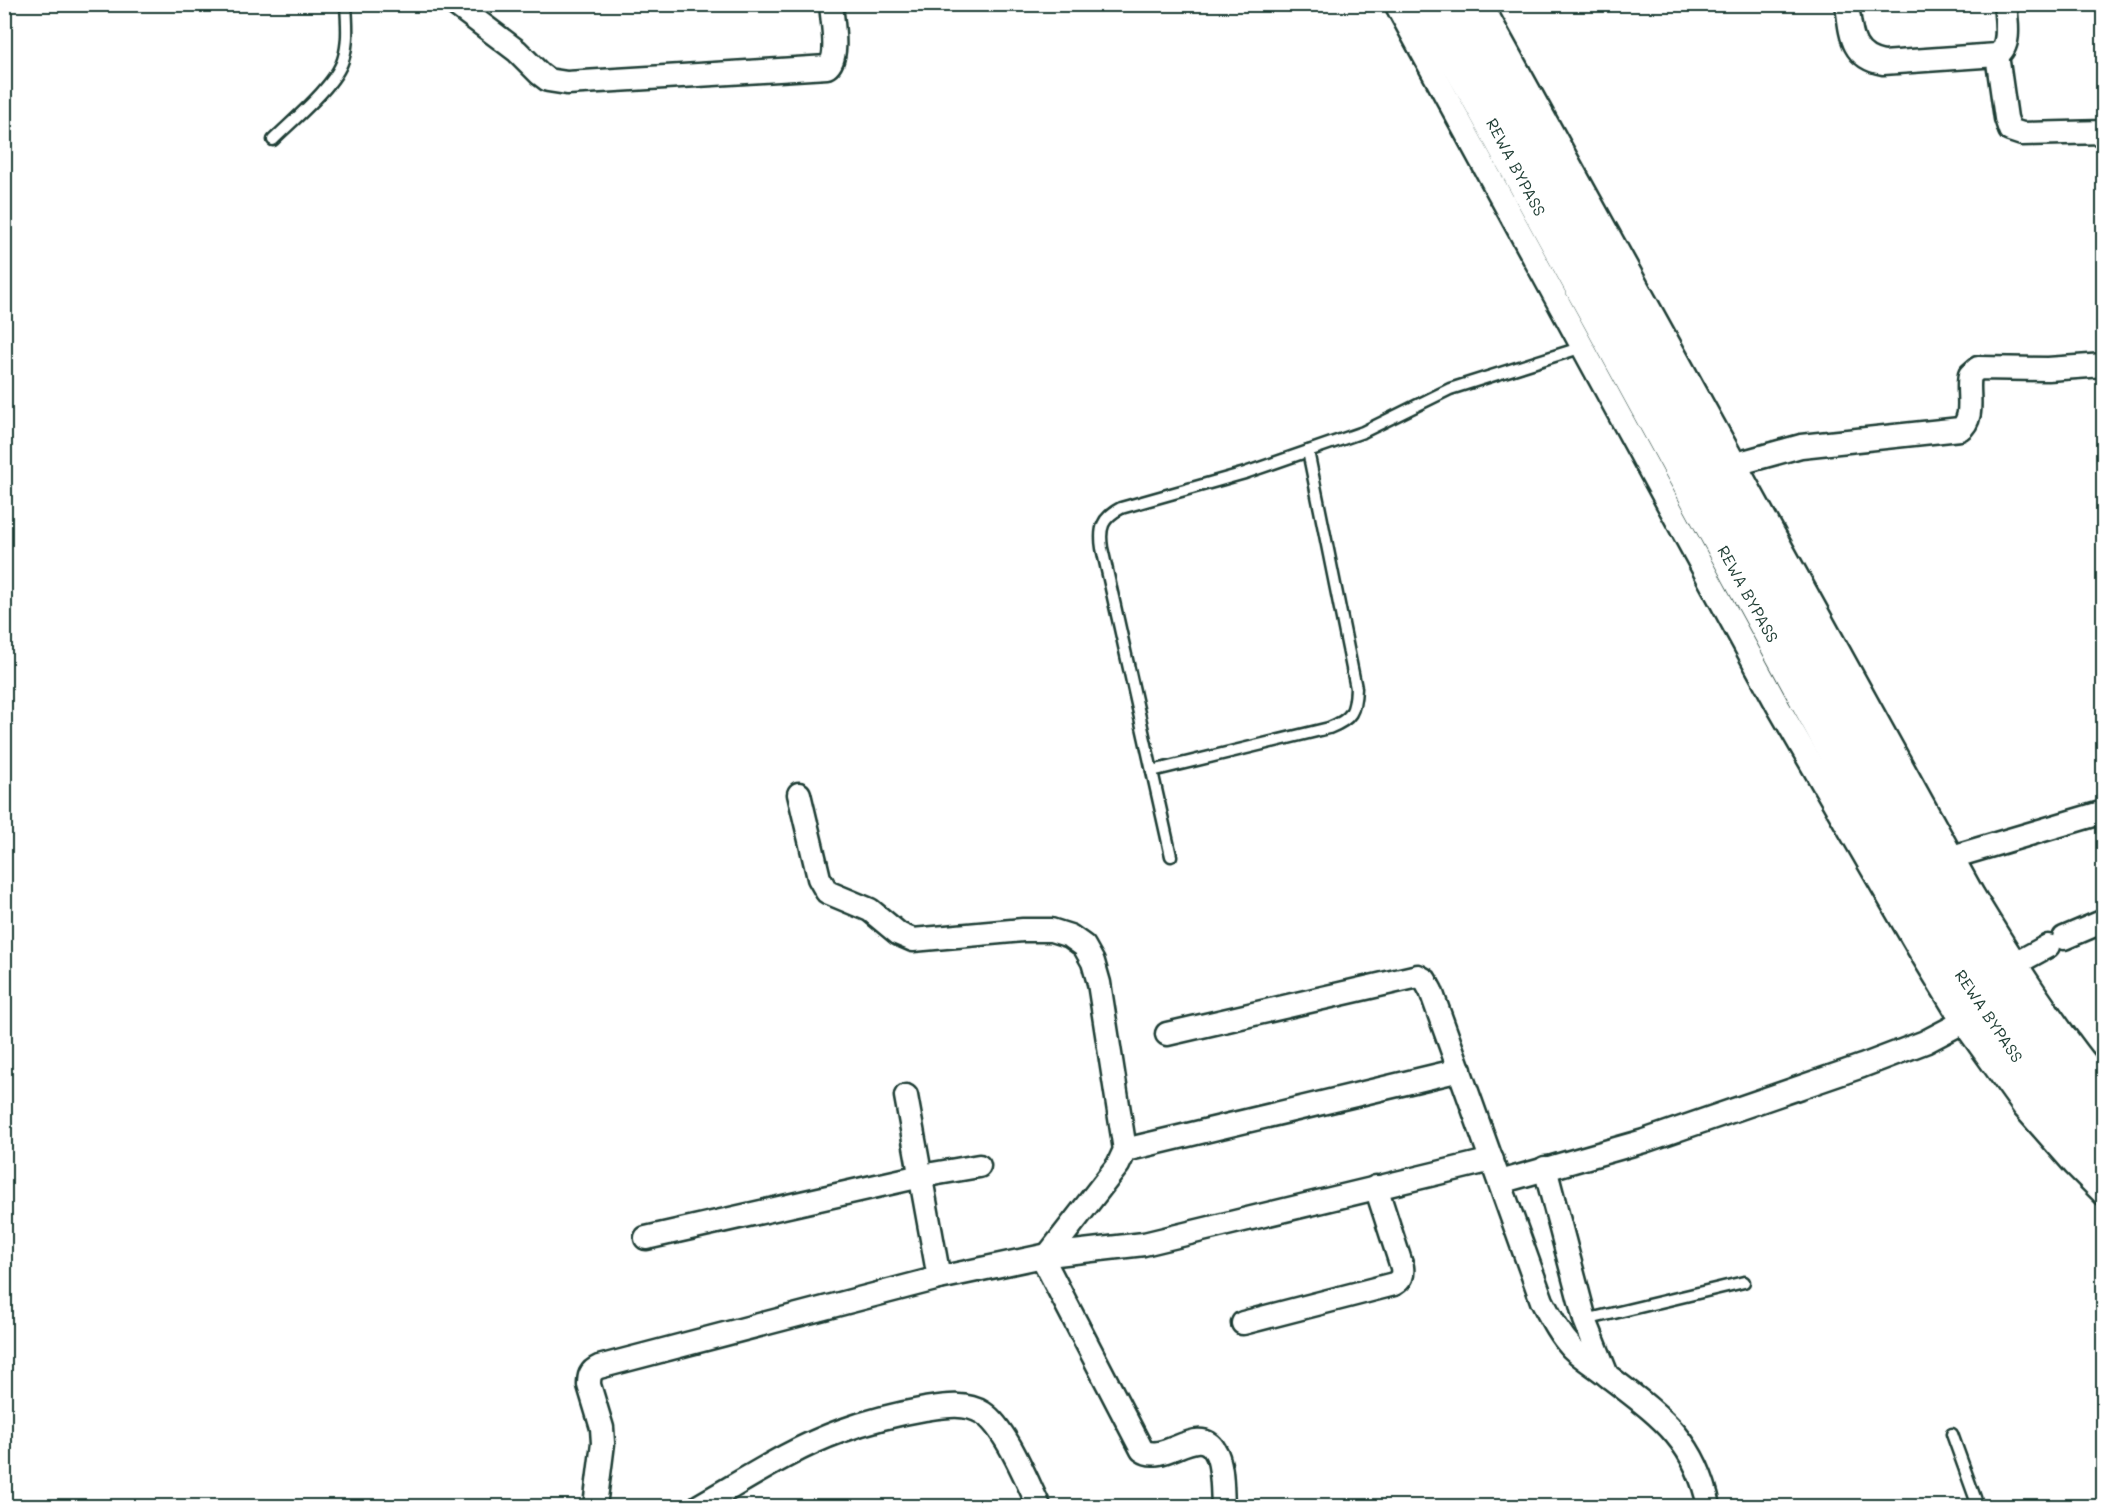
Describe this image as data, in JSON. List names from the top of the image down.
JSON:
{
  "streets": {
    "highway": ["REWA BYPASS"]
  }
}
